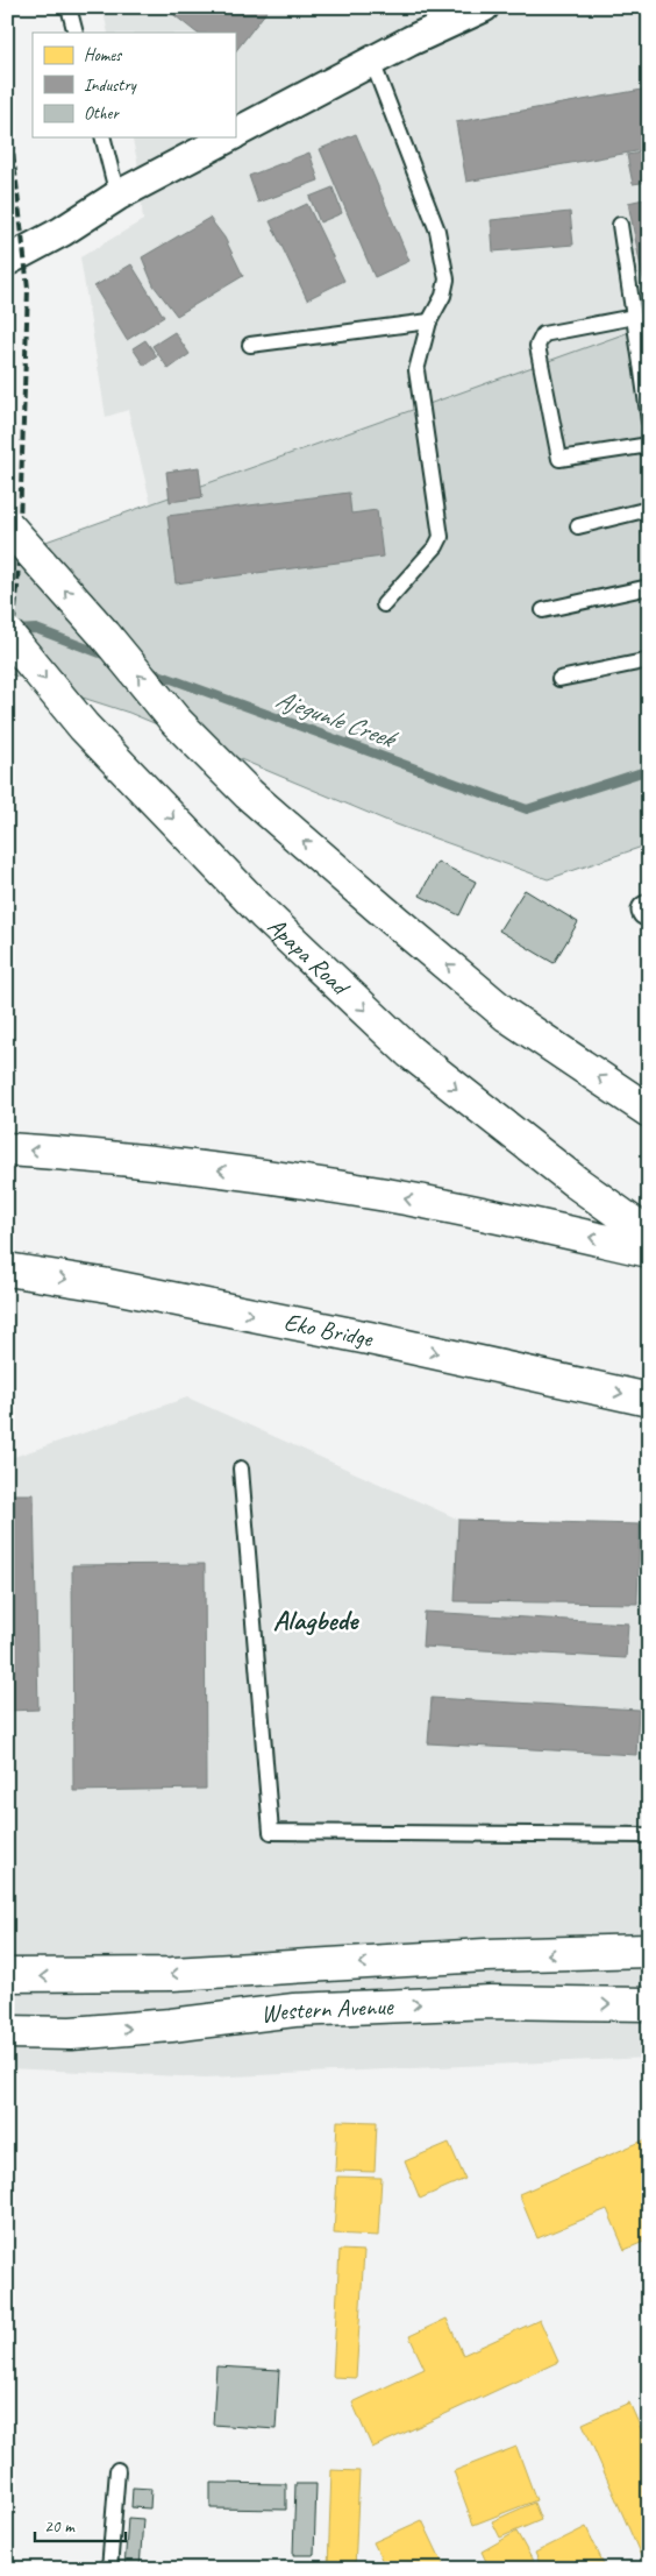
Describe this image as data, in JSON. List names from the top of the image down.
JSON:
{
  "streets": {
    "main road": ["Apapa Road", "Eko Bridge", "Western Avenue"]
  },
  "districts": ["Alagbede"],
  "water": ["Ajegunle Creek"],
  "legend": ["Homes", "Industry", "Other"],
  "scale_bar": "20 m"
}
